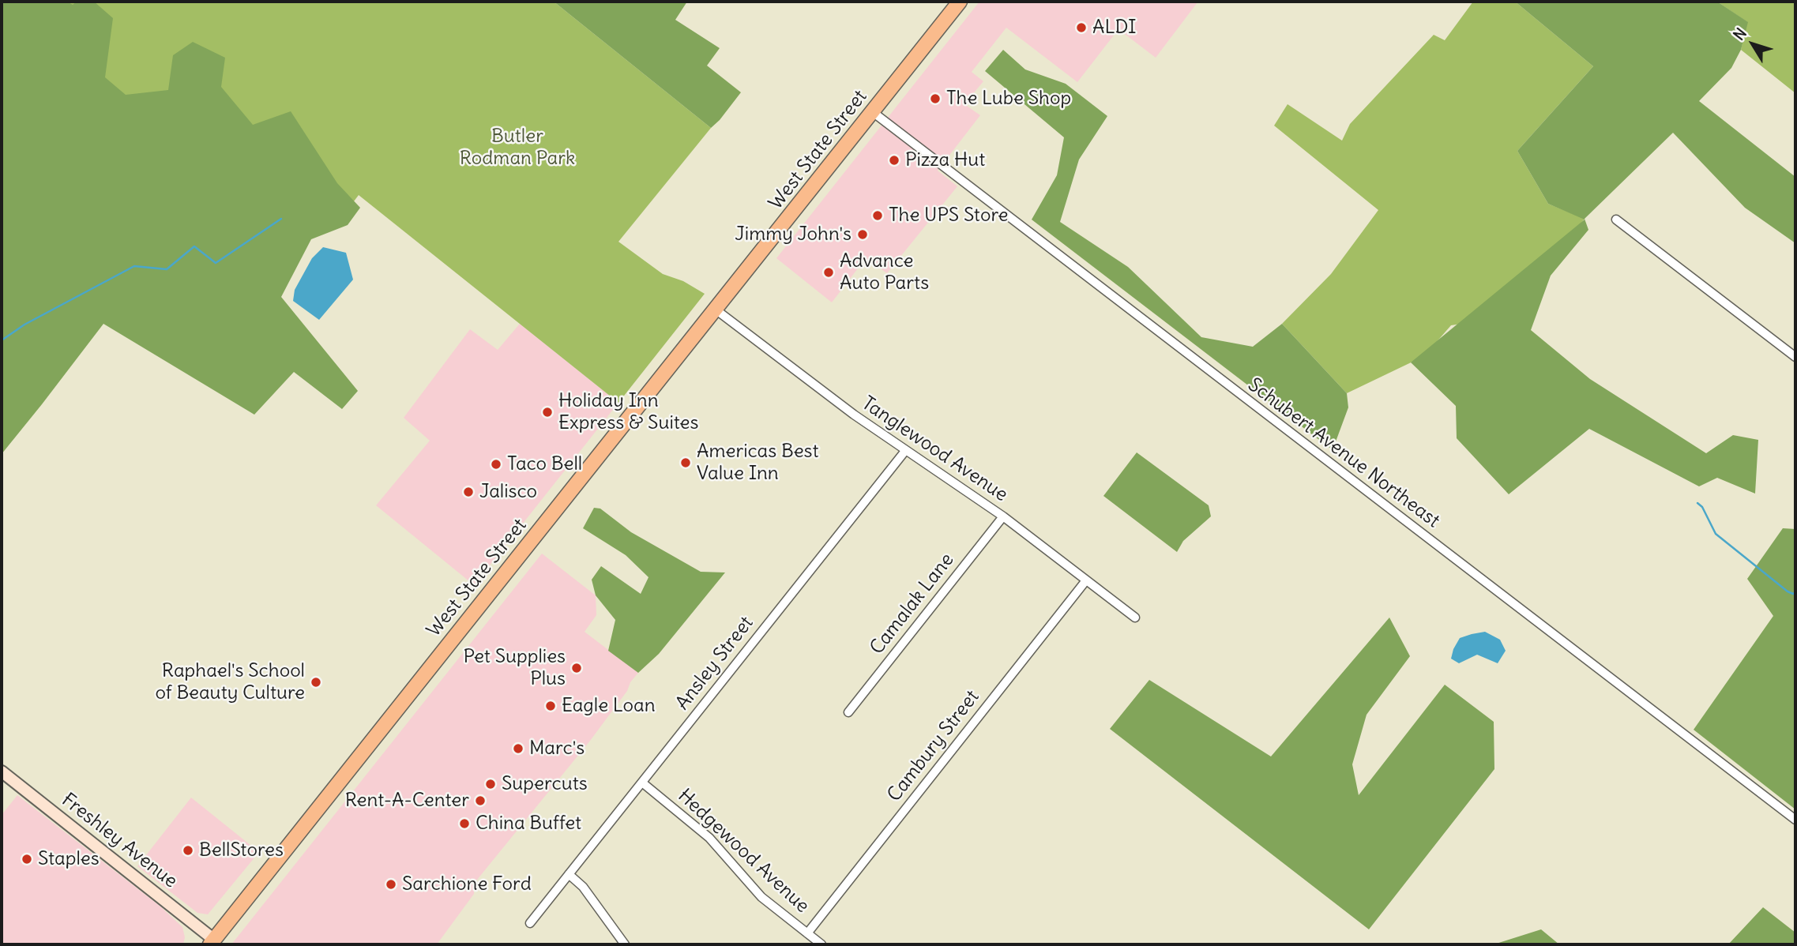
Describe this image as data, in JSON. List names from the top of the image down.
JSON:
{
  "streets": {
    "highway": ["West State Street"],
    "street": [
      "Tanglewood Avenue",
      "Schubert Avenue Northeast",
      "Camalak Lane",
      "Ansley Street",
      "Cambury Street",
      "Freshley Avenue",
      "Hedgewood Avenue"
    ]
  },
  "crossings": [
    ["West State Street", "Tanglewood Avenue"],
    ["West State Street", "Schubert Avenue Northeast"],
    ["West State Street", "Freshley Avenue"],
    ["Tanglewood Avenue", "Camalak Lane"],
    ["Tanglewood Avenue", "Ansley Street"],
    ["Tanglewood Avenue", "Cambury Street"],
    ["Ansley Street", "Hedgewood Avenue"],
    ["Cambury Street", "Hedgewood Avenue"]
  ],
  "parks": ["Butler Rodman Park"],
  "places": [
    "ALDI",
    "The Lube Shop",
    "Pizza Hut",
    "The UPS Store",
    "Jimmy John's",
    "Advance Auto Parts",
    "Holiday Inn Express & Suites",
    "Americas Best Value Inn",
    "Taco Bell",
    "Jalisco",
    "Pet Supplies Plus",
    "Raphael's School of Beauty Culture",
    "Eagle Loan",
    "Marc's",
    "Supercuts",
    "Rent-A-Center",
    "China Buffet",
    "BellStores",
    "Staples",
    "Sarchione Ford"
  ],
  "north": "top left"
}
